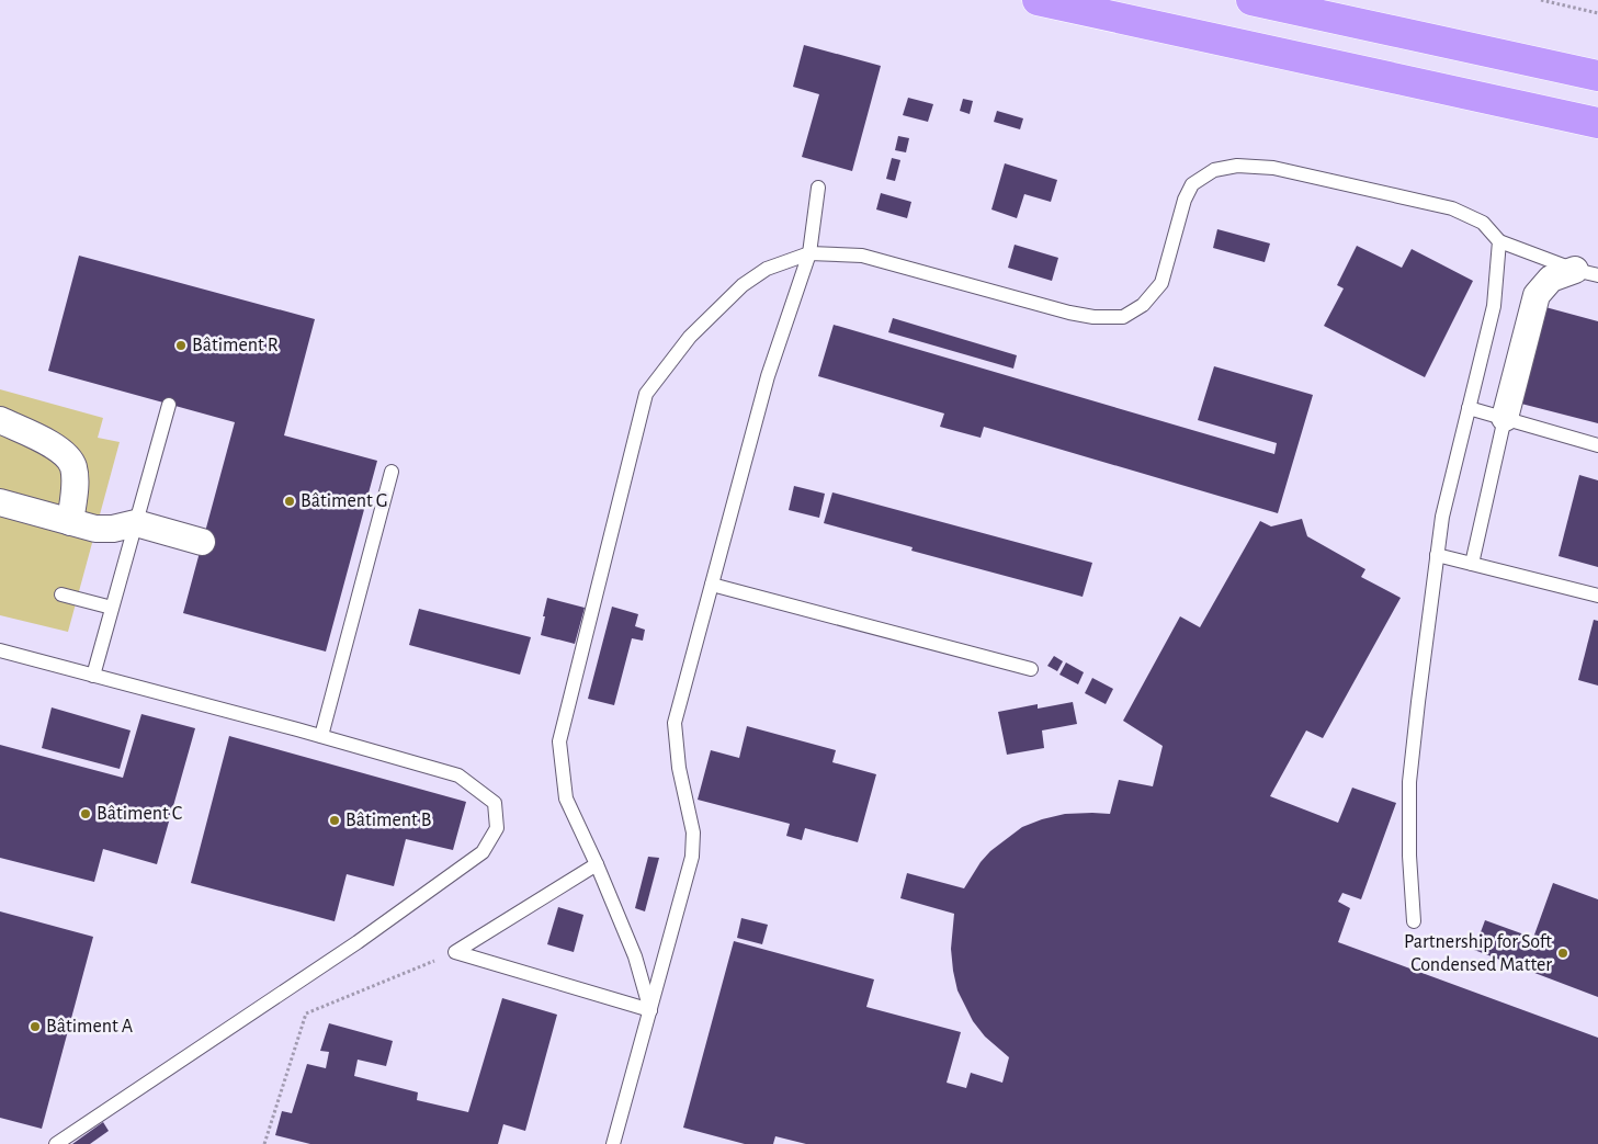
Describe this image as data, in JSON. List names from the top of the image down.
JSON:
{
  "places": [
    "Bâtiment R",
    "Bâtiment G",
    "Bâtiment C",
    "Bâtiment B",
    "Partnership for Soft Condensed Matter",
    "Bâtiment A"
  ]
}
